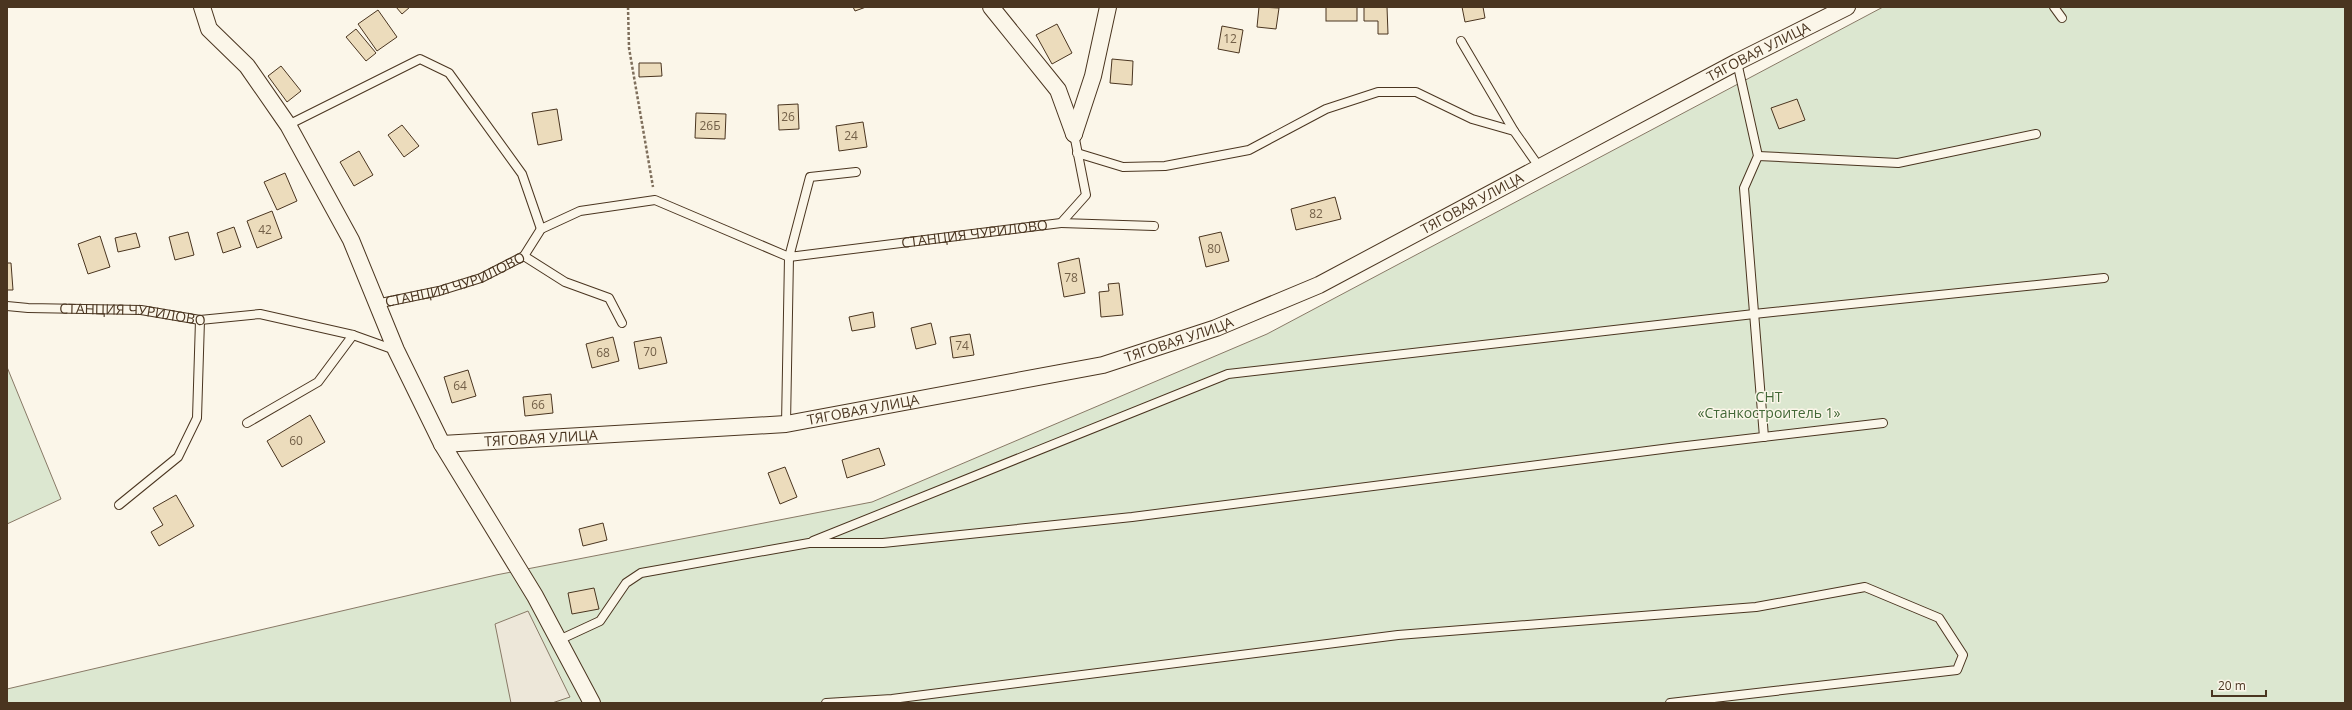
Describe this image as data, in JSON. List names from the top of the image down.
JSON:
{
  "streets": {
    "street": ["ТЯГОВАЯ УЛИЦА", "СТАНЦИЯ ЧУРИЛОВО"]
  },
  "parks": ["СНТ «Станкостроитель 1»"],
  "house_numbers": [
    "12",
    "26",
    "26Б",
    "24",
    "82",
    "42",
    "80",
    "78",
    "74",
    "70",
    "68",
    "64",
    "66",
    "60"
  ],
  "scale_bar": "20 m"
}
